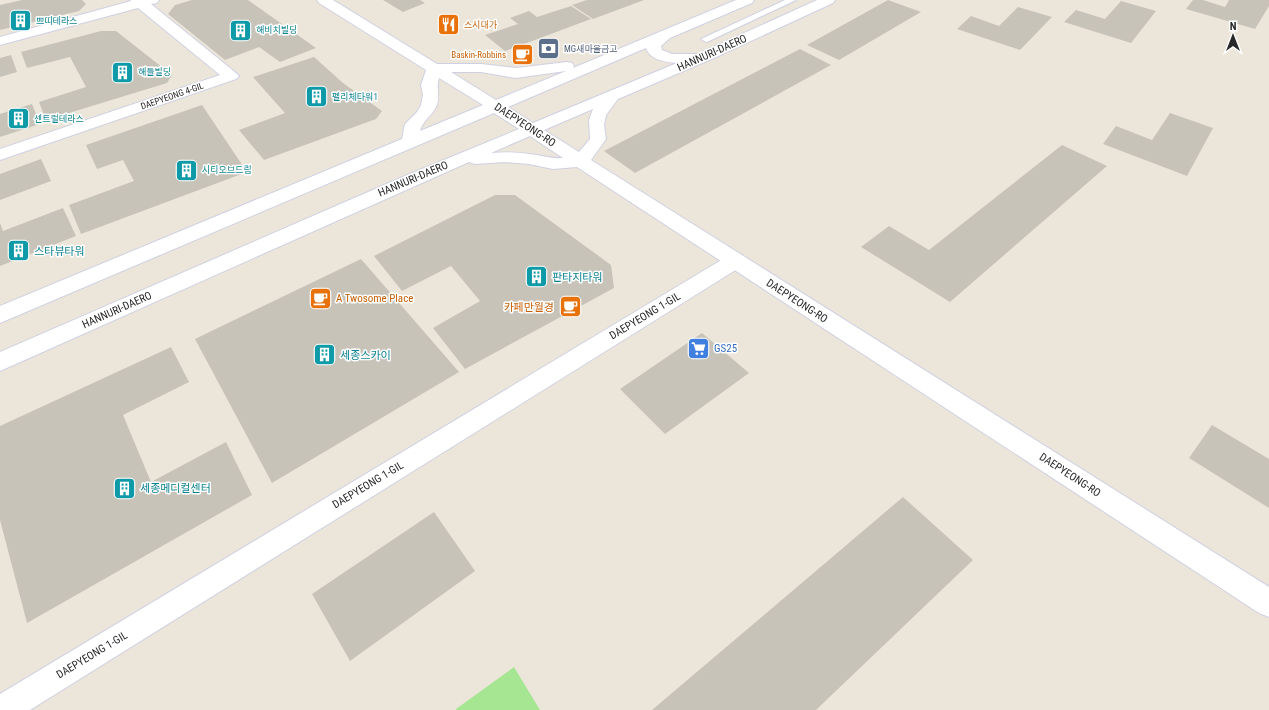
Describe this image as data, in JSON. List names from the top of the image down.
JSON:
{
  "streets": {
    "street": [
      "HANNURI-DAERO",
      "DAEPYEONG 4-GIL",
      "DAEPYEONG-RO",
      "DAEPYEONG 1-GIL"
    ]
  },
  "crossings": [
    ["HANNURI-DAERO", "DAEPYEONG-RO"],
    ["DAEPYEONG-RO", "DAEPYEONG 1-GIL"]
  ],
  "places": {
    "building": [
      "쁘띠테라스",
      "해비치빌딩",
      "해들빌딩",
      "펠리체타워1",
      "센트럴테라스",
      "시티오브드림",
      "스타뷰타워",
      "판타지타워",
      "세종스카이",
      "세종메디컬센터"
    ],
    "restaurant": ["스시대가"],
    "bank": ["MG새마을금고"],
    "cafe": ["Baskin-Robbins", "A Twosome Place", "카페만월경"],
    "supermarket": ["GS25"]
  },
  "north": "top"
}
